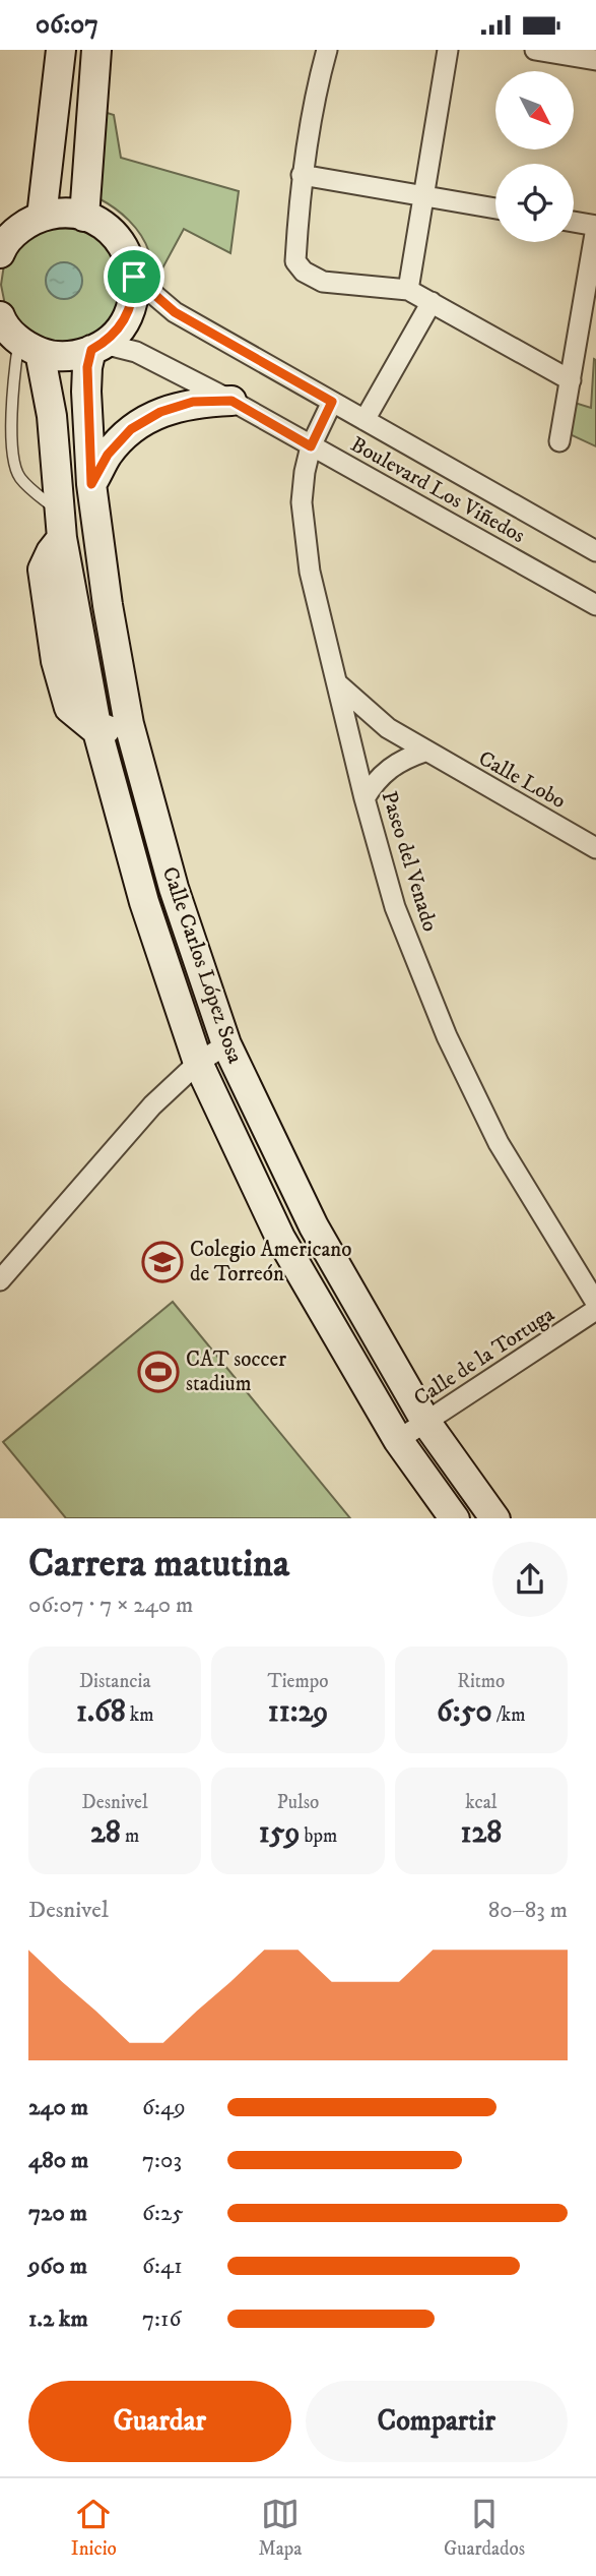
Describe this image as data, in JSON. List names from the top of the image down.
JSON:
{
  "streets": {
    "street": [
      "Boulevard Los Viñedos",
      "Calle Lobo",
      "Paseo del Venado",
      "Calle Carlos López Sosa",
      "Calle de la Tortuga"
    ]
  },
  "crossings": [
    ["Boulevard Los Viñedos", "Paseo del Venado"],
    ["Boulevard Los Viñedos", "Calle Carlos López Sosa"],
    ["Calle Lobo", "Paseo del Venado"],
    ["Calle Carlos López Sosa", "Calle de la Tortuga"]
  ],
  "places": {
    "school or university": ["Colegio Americano de Torreón"],
    "sports": ["CAT soccer stadium"]
  },
  "north": "bottom right",
  "page": {
    "status": "06:07",
    "heading": ["Carrera matutina", "06:07 · 7 × 240 m"],
    "stats": [
      ["Distancia", "1.68 km"],
      ["Tiempo", "11:29"],
      ["Ritmo", "6:50 /km"],
      ["Desnivel", "28 m"],
      ["Pulso", "159 bpm"],
      ["kcal", "128"]
    ],
    "chart": ["Desnivel", "80–83 m"],
    "list": [
      {
        "name": "240 m",
        "note": "6:49"
      },
      {
        "name": "480 m",
        "note": "7:03"
      },
      {
        "name": "720 m",
        "note": "6:25"
      },
      {
        "name": "960 m",
        "note": "6:41"
      },
      {
        "name": "1.2 km",
        "note": "7:16"
      }
    ],
    "buttons": ["Guardar", "Compartir"],
    "tabs": ["Inicio", "Mapa", "Guardados"]
  }
}
